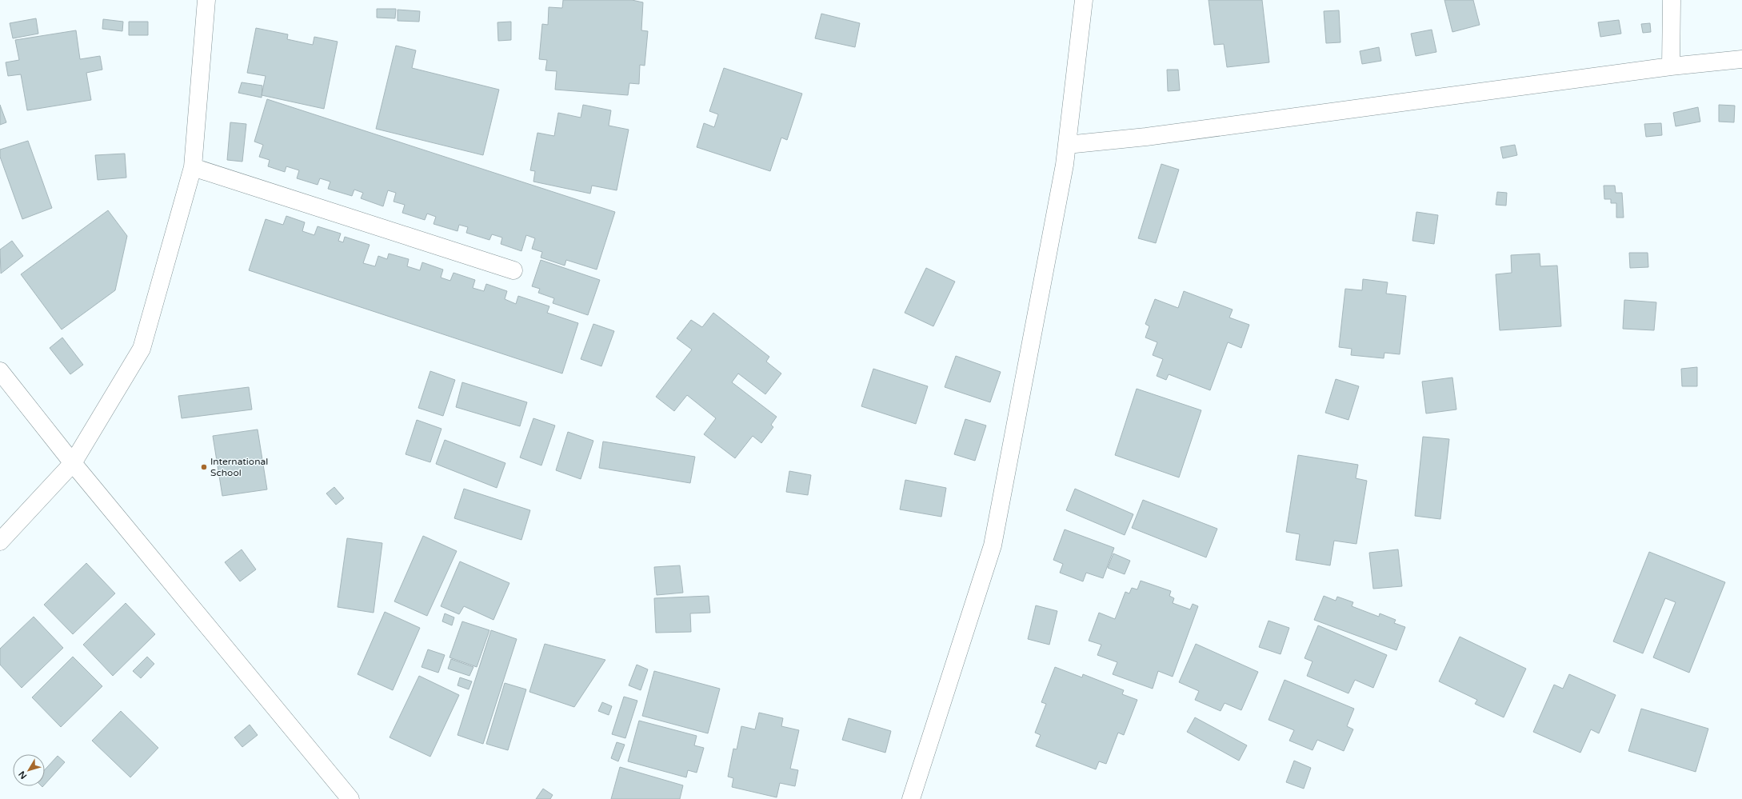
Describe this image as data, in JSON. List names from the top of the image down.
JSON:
{
  "places": ["International School"],
  "north": "bottom left"
}
